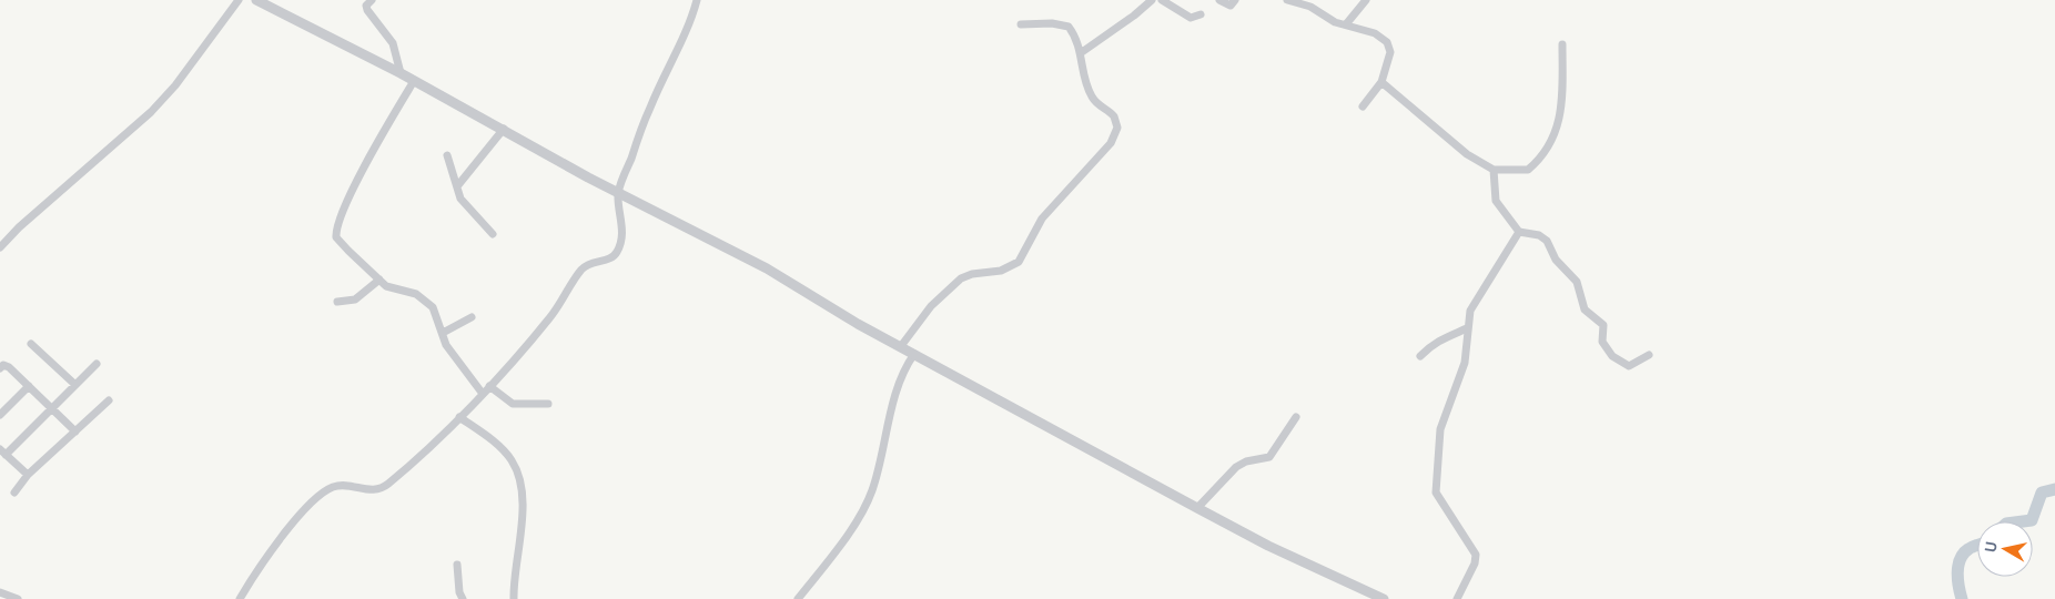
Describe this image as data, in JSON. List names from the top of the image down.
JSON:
{
  "north": "left"
}
